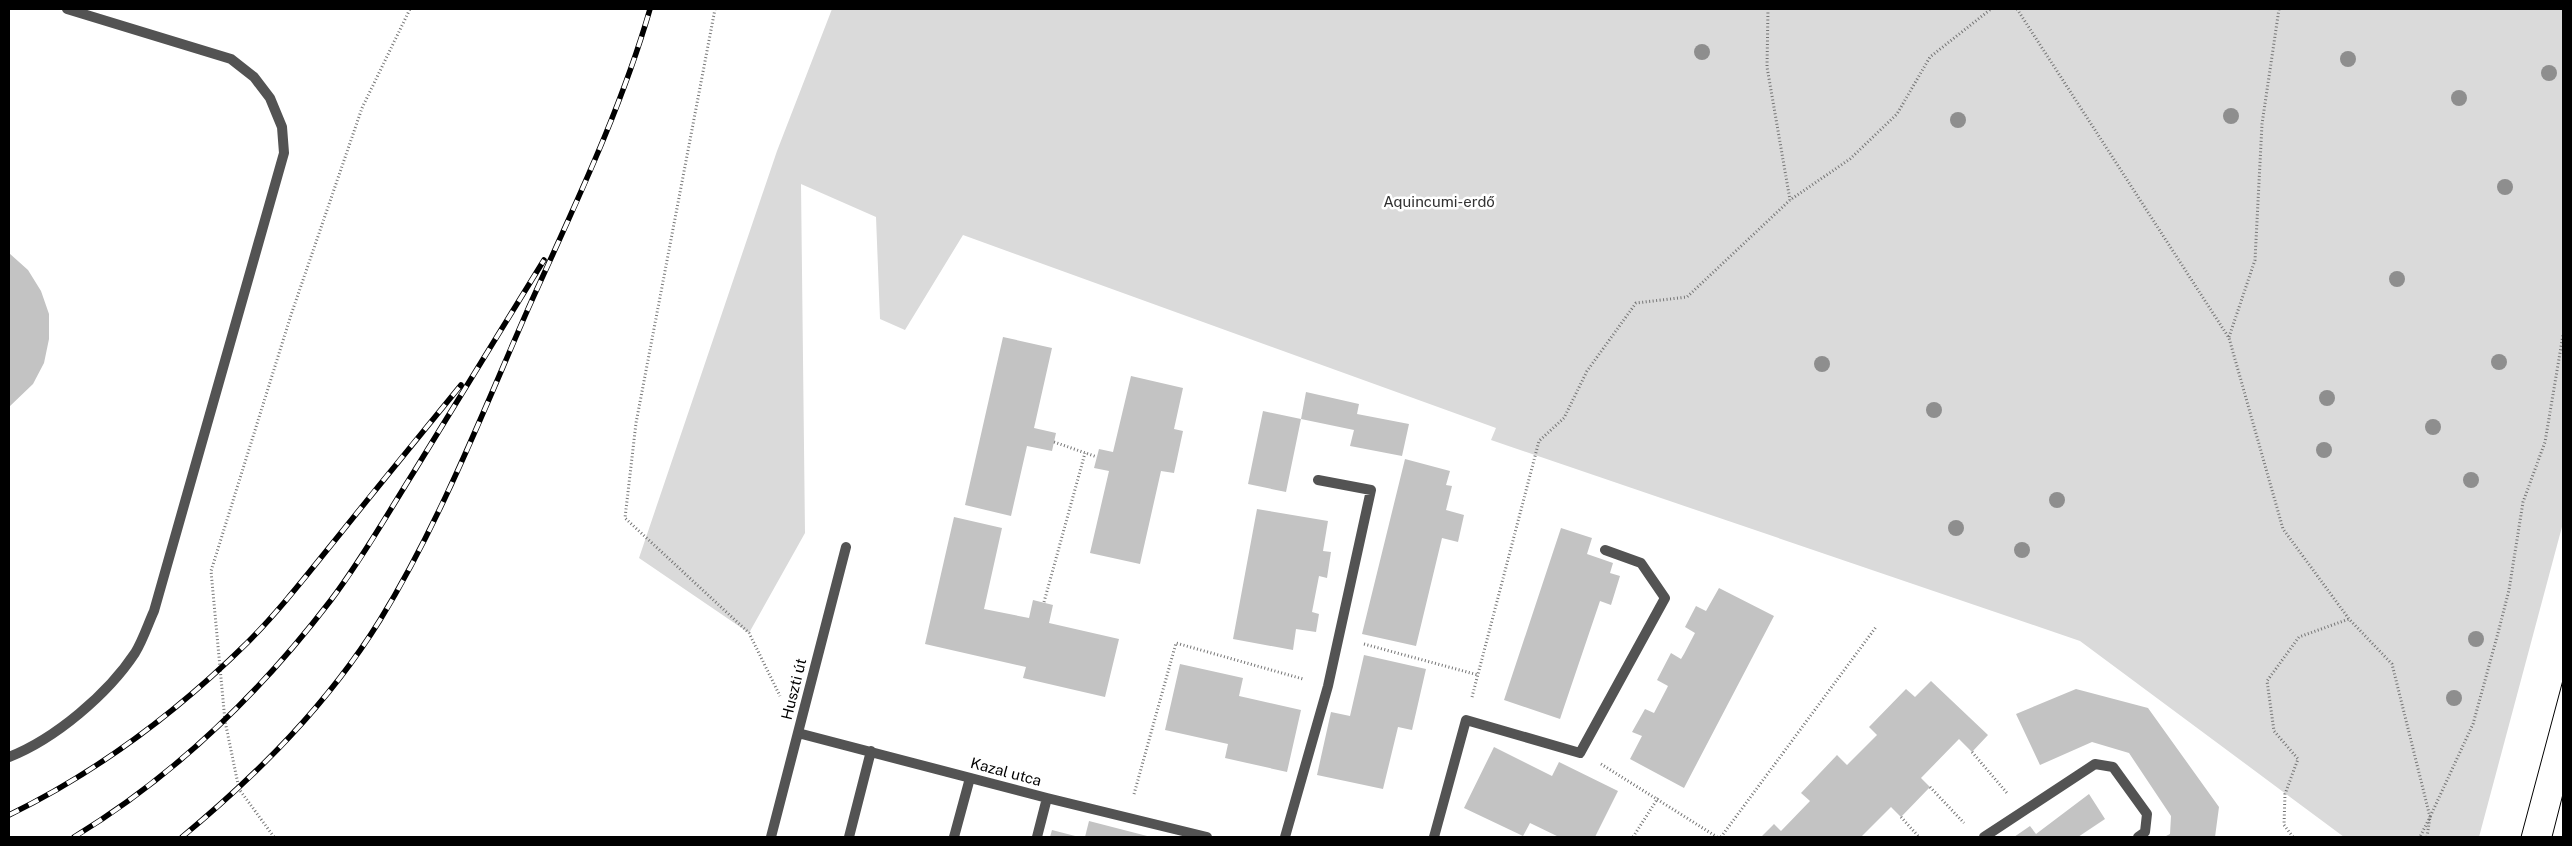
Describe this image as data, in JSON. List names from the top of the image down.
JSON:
{
  "streets": {
    "street": ["Huszti út", "Kazal utca"]
  },
  "crossings": [
    ["Huszti út", "Kazal utca"]
  ],
  "parks": ["Aquincumi-erdő"]
}
